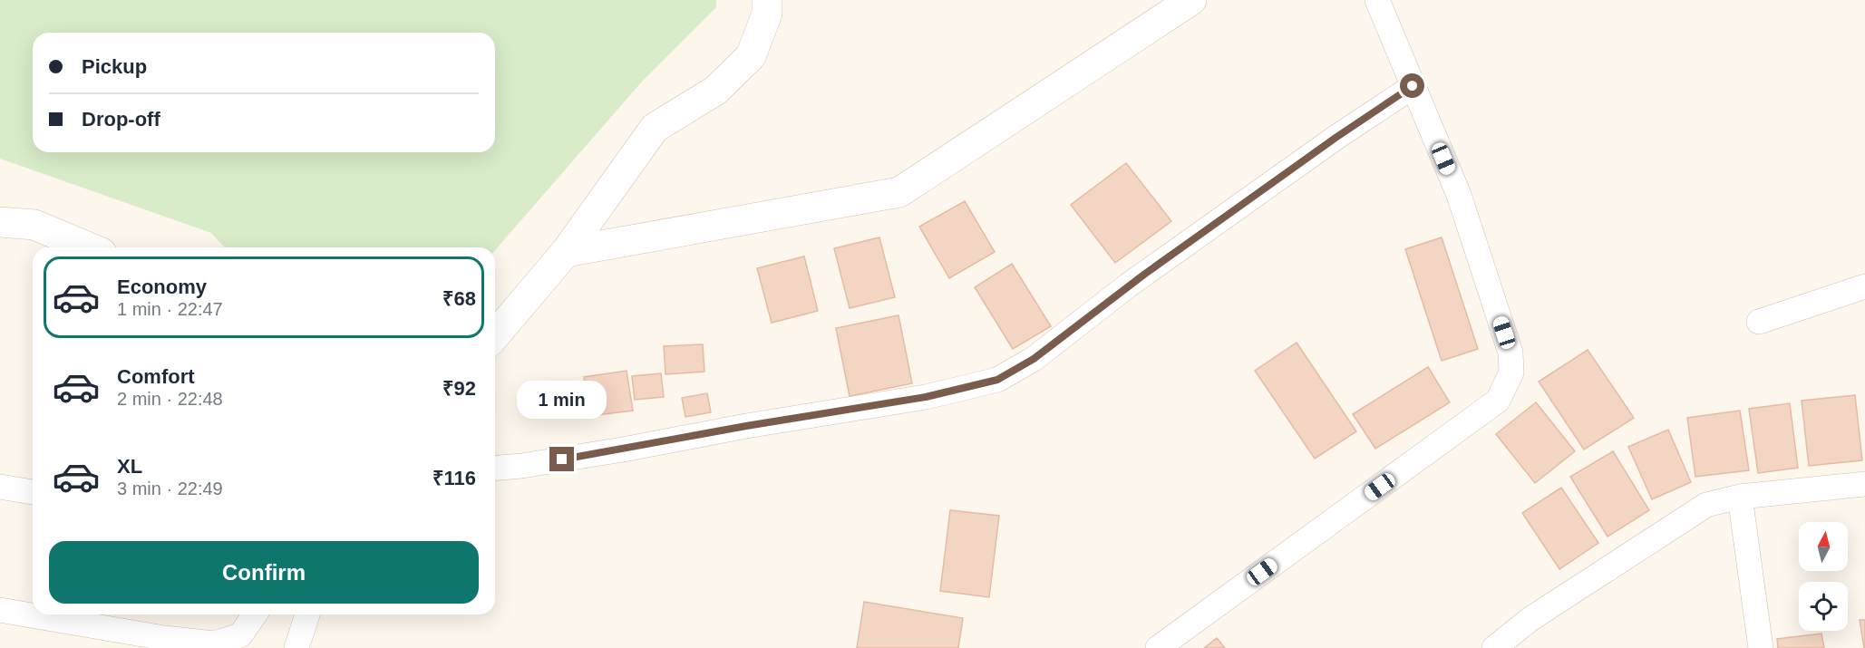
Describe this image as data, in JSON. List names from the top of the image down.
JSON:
{
  "north": "top",
  "page": {
    "banner": ["Pickup", "Drop-off"],
    "list": [
      {
        "name": "Economy",
        "note": "1 min · 22:47",
        "value": "₹68"
      },
      {
        "name": "Comfort",
        "note": "2 min · 22:48",
        "value": "₹92"
      },
      {
        "name": "XL",
        "note": "3 min · 22:49",
        "value": "₹116"
      }
    ],
    "bubble": "1 min",
    "buttons": "Confirm"
  }
}
